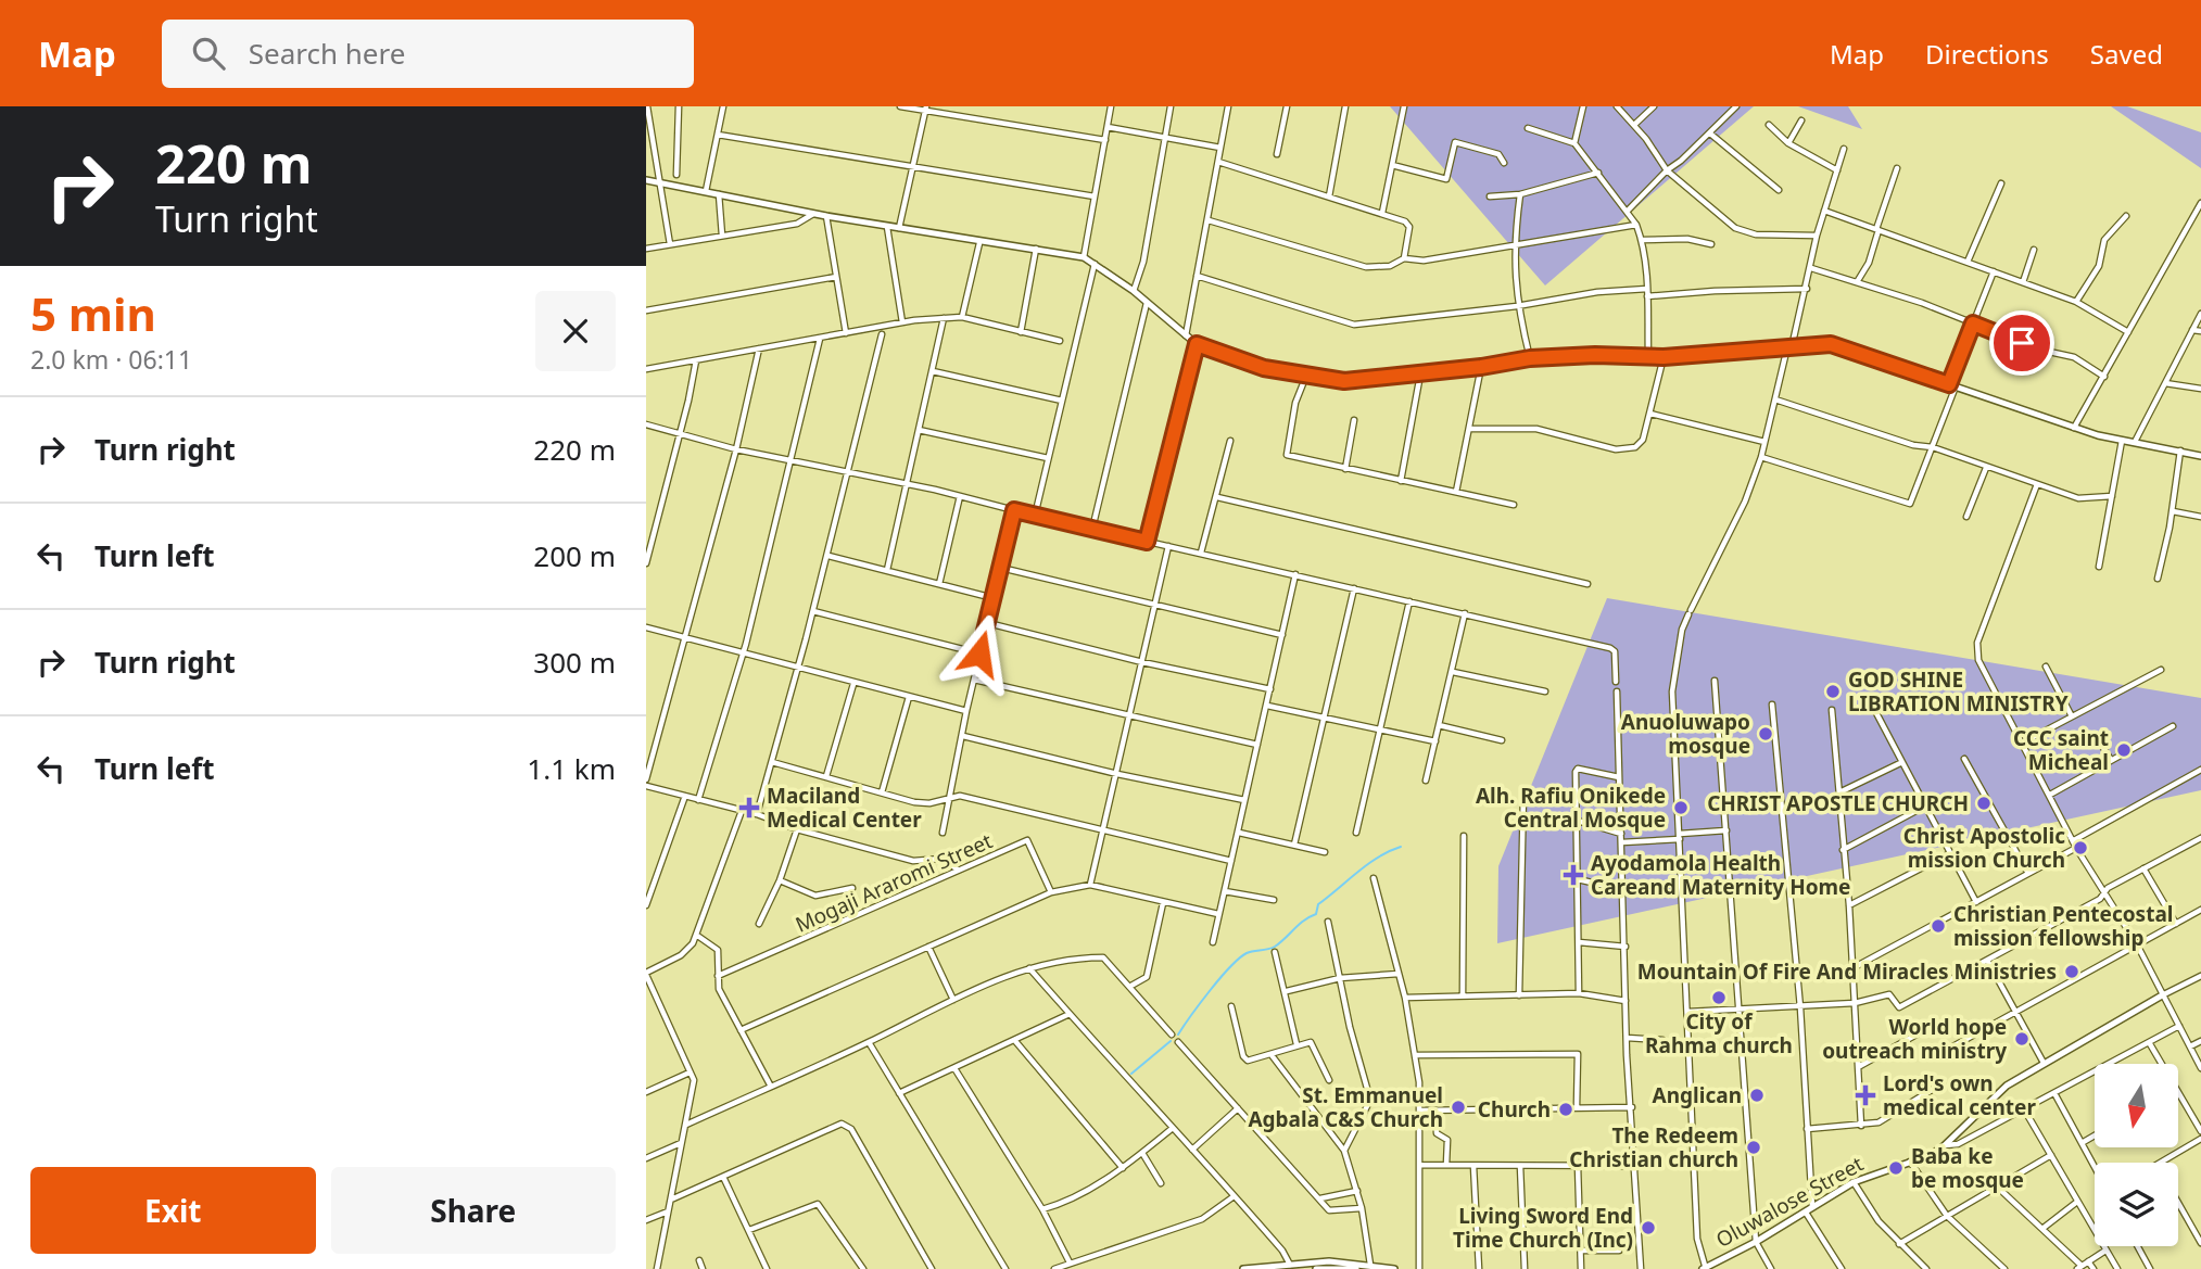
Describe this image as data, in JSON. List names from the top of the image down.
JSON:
{
  "streets": {
    "street": ["Mogaji Araromi Street", "Oluwalose Street"]
  },
  "places": {
    "other": [
      "GOD SHINE LIBRATION MINISTRY",
      "Anuoluwapo mosque",
      "CCC saint Micheal",
      "CHRIST APOSTLE CHURCH",
      "Alh. Rafiu Onikede Central Mosque",
      "Christ Apostolic mission Church",
      "Christian Pentecostal mission fellowship",
      "Mountain Of Fire And Miracles Ministries",
      "City of Rahma church",
      "World hope outreach ministry",
      "Anglican",
      "St. Emmanuel Agbala C&S Church",
      "Church",
      "The Redeem Christian church",
      "Baba ke be mosque",
      "Living Sword End Time Church (Inc)"
    ],
    "health": ["Maciland Medical Center", "Ayodamola Health Careand Maternity Home", "Lord's own medical center"]
  },
  "north": "bottom",
  "page": {
    "header": "Map",
    "search": "Search here",
    "nav": ["Map", "Directions", "Saved"],
    "turn": ["220 m", "Turn right"],
    "heading": ["5 min", "2.0 km · 06:11"],
    "list": [
      {
        "name": "Turn right",
        "value": "220 m"
      },
      {
        "name": "Turn left",
        "value": "200 m"
      },
      {
        "name": "Turn right",
        "value": "300 m"
      },
      {
        "name": "Turn left",
        "value": "1.1 km"
      }
    ],
    "buttons": ["Exit", "Share"]
  }
}
